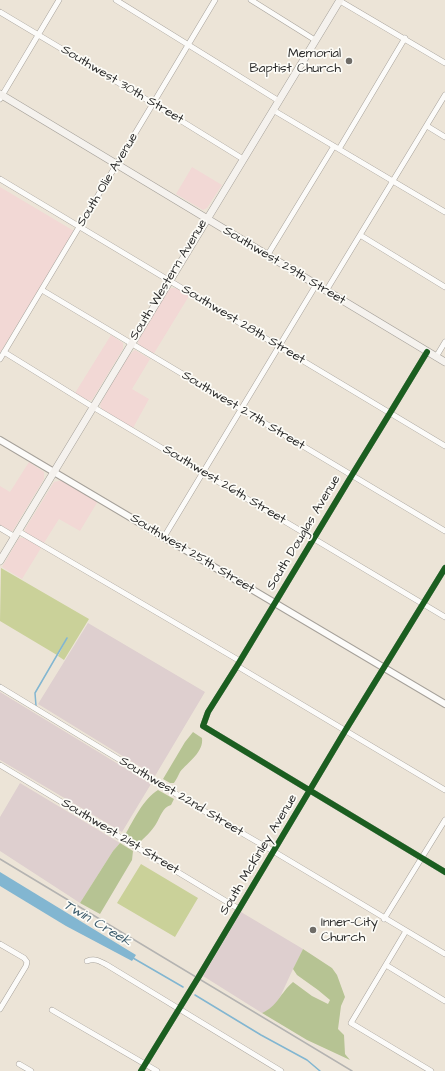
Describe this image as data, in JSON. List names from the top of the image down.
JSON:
{
  "streets": {
    "main road": ["Southwest 29th Street", "South Western Avenue"],
    "street": [
      "Southwest 30th Street",
      "South Olie Avenue",
      "Southwest 28th Street",
      "Southwest 27th Street",
      "Southwest 26th Street",
      "South Douglas Avenue",
      "Southwest 25th Street",
      "Southwest 22nd Street",
      "Southwest 21st Street",
      "South McKinley Avenue"
    ]
  },
  "crossings": [
    ["Southwest 30th Street", "South Olie Avenue"],
    ["Southwest 30th Street", "South Western Avenue"],
    ["South Olie Avenue", "Southwest 29th Street"],
    ["South Olie Avenue", "Southwest 28th Street"],
    ["South Olie Avenue", "Southwest 27th Street"],
    ["South Olie Avenue", "Southwest 26th Street"],
    ["Southwest 29th Street", "South Western Avenue"],
    ["Southwest 29th Street", "South Douglas Avenue"],
    ["South Western Avenue", "Southwest 28th Street"],
    ["South Western Avenue", "Southwest 27th Street"],
    ["South Western Avenue", "Southwest 26th Street"],
    ["South Western Avenue", "Southwest 25th Street"],
    ["Southwest 28th Street", "South Douglas Avenue"],
    ["Southwest 27th Street", "South Douglas Avenue"],
    ["Southwest 26th Street", "South Douglas Avenue"],
    ["Southwest 26th Street", "South McKinley Avenue"],
    ["South Douglas Avenue", "Southwest 25th Street"],
    ["South Douglas Avenue", "South McKinley Avenue"],
    ["Southwest 25th Street", "South McKinley Avenue"],
    ["Southwest 22nd Street", "South McKinley Avenue"],
    ["Southwest 21st Street", "South McKinley Avenue"]
  ],
  "water": ["Twin Creek"],
  "places": ["Memorial Baptist Church", "Inner-City Church"]
}
